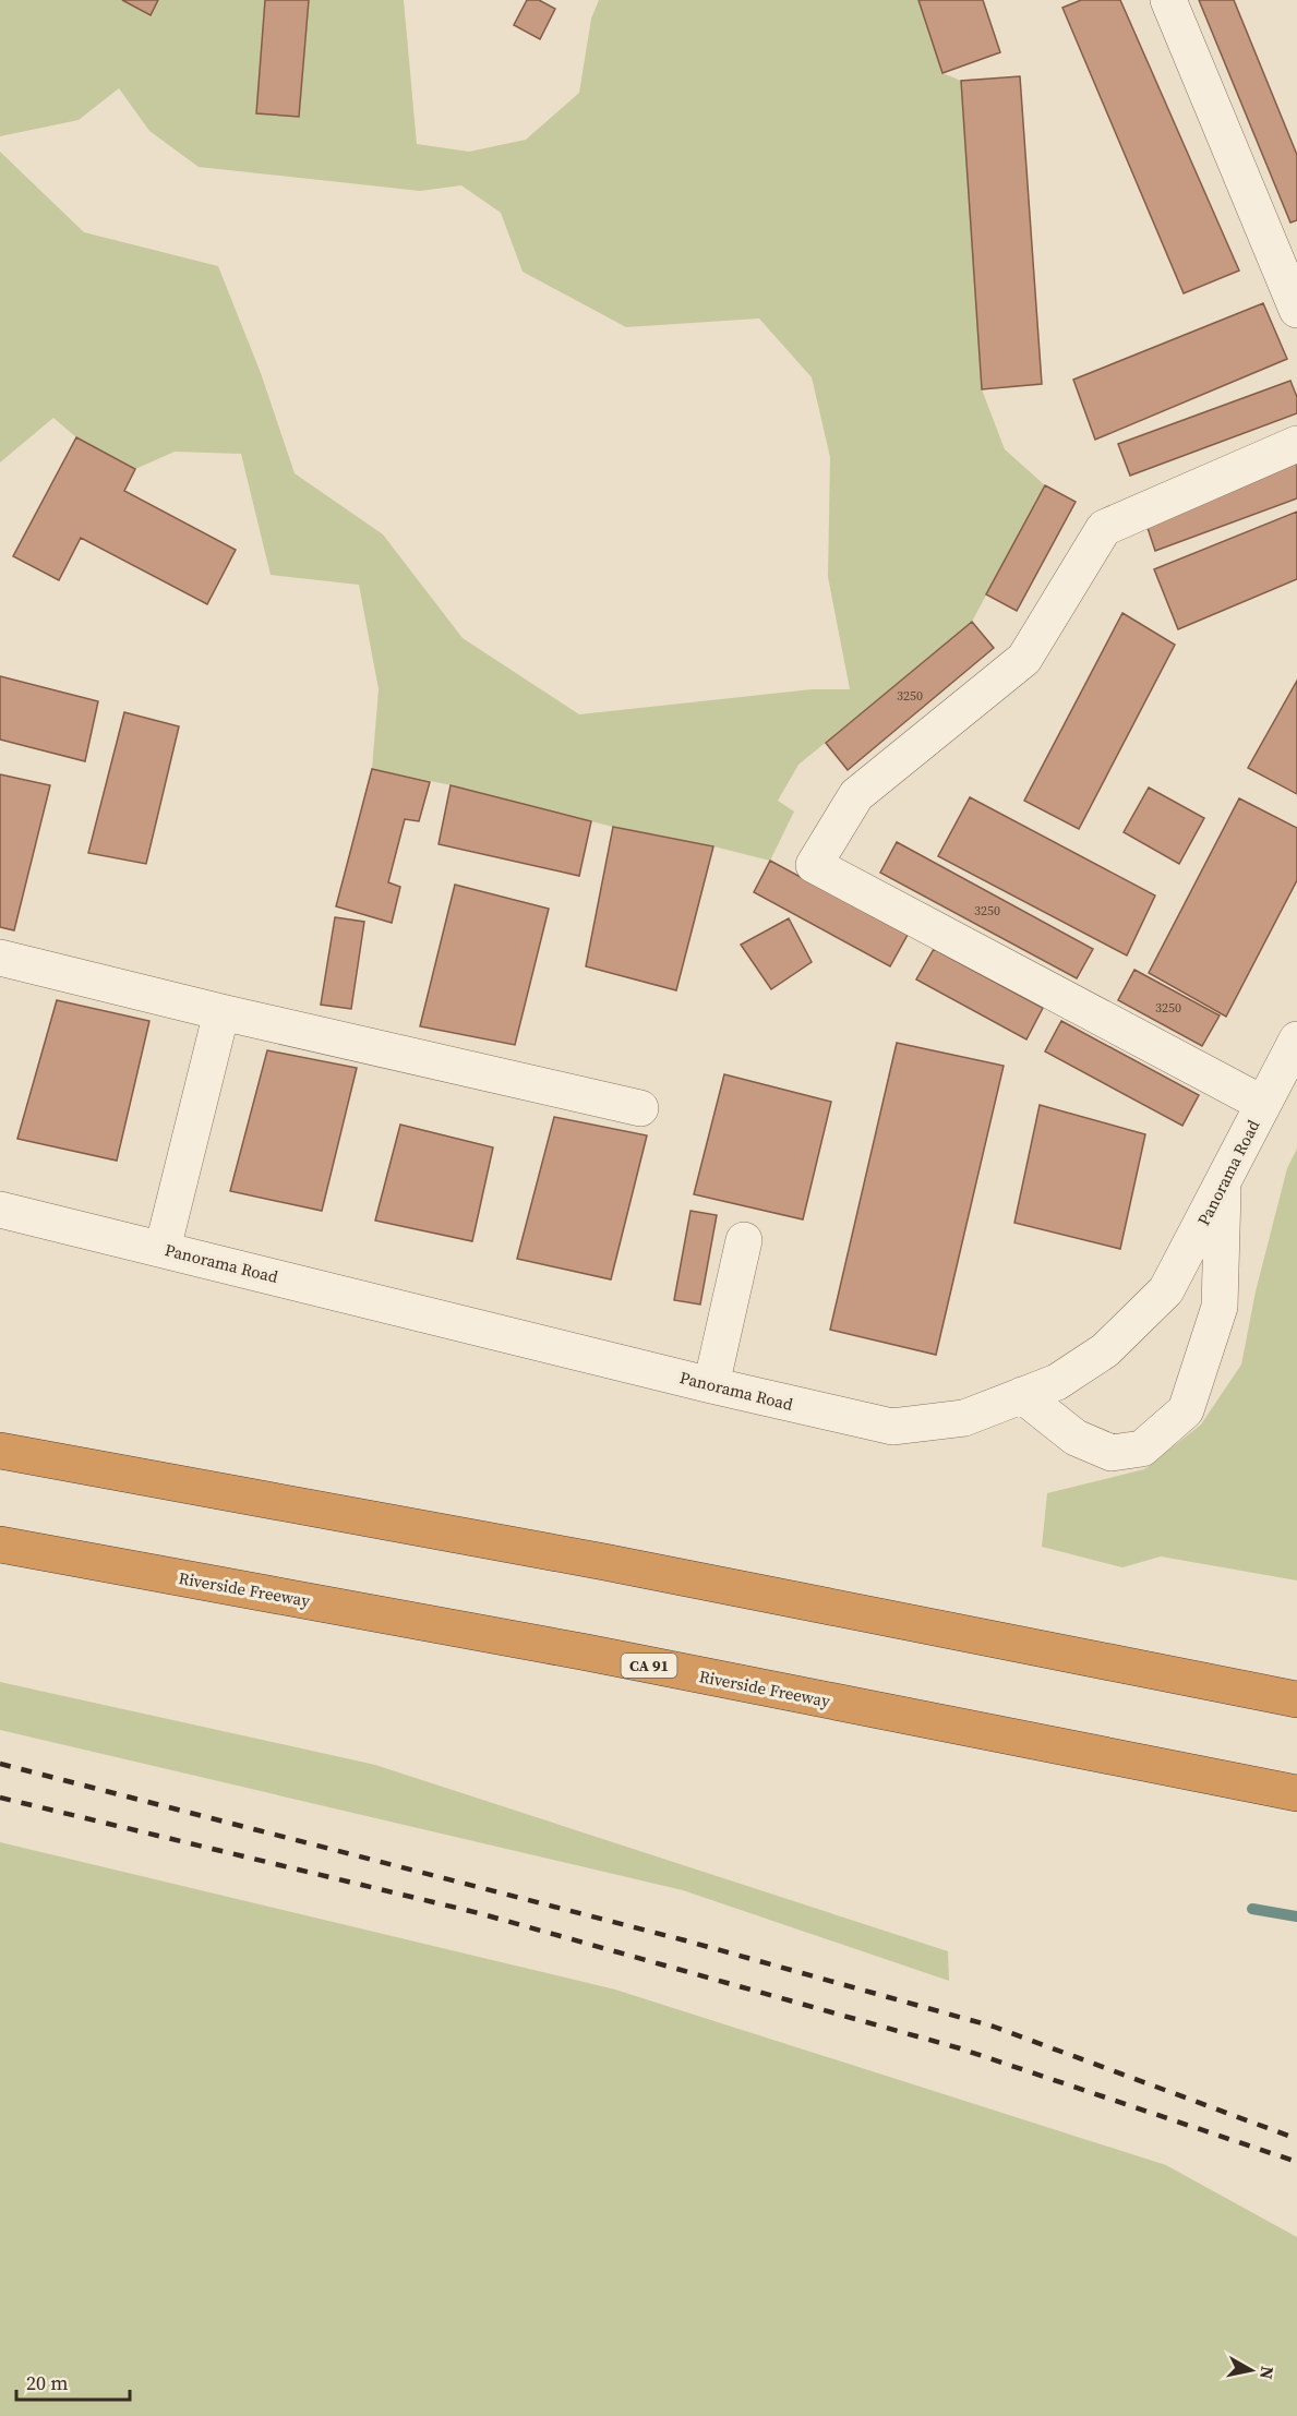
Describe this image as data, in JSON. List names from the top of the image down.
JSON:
{
  "streets": {
    "highway": ["Riverside Freeway", "CA 91"],
    "street": ["Panorama Road"]
  },
  "house_numbers": ["3250", "3250", "3250"],
  "scale_bar": "20 m",
  "north": "right"
}
